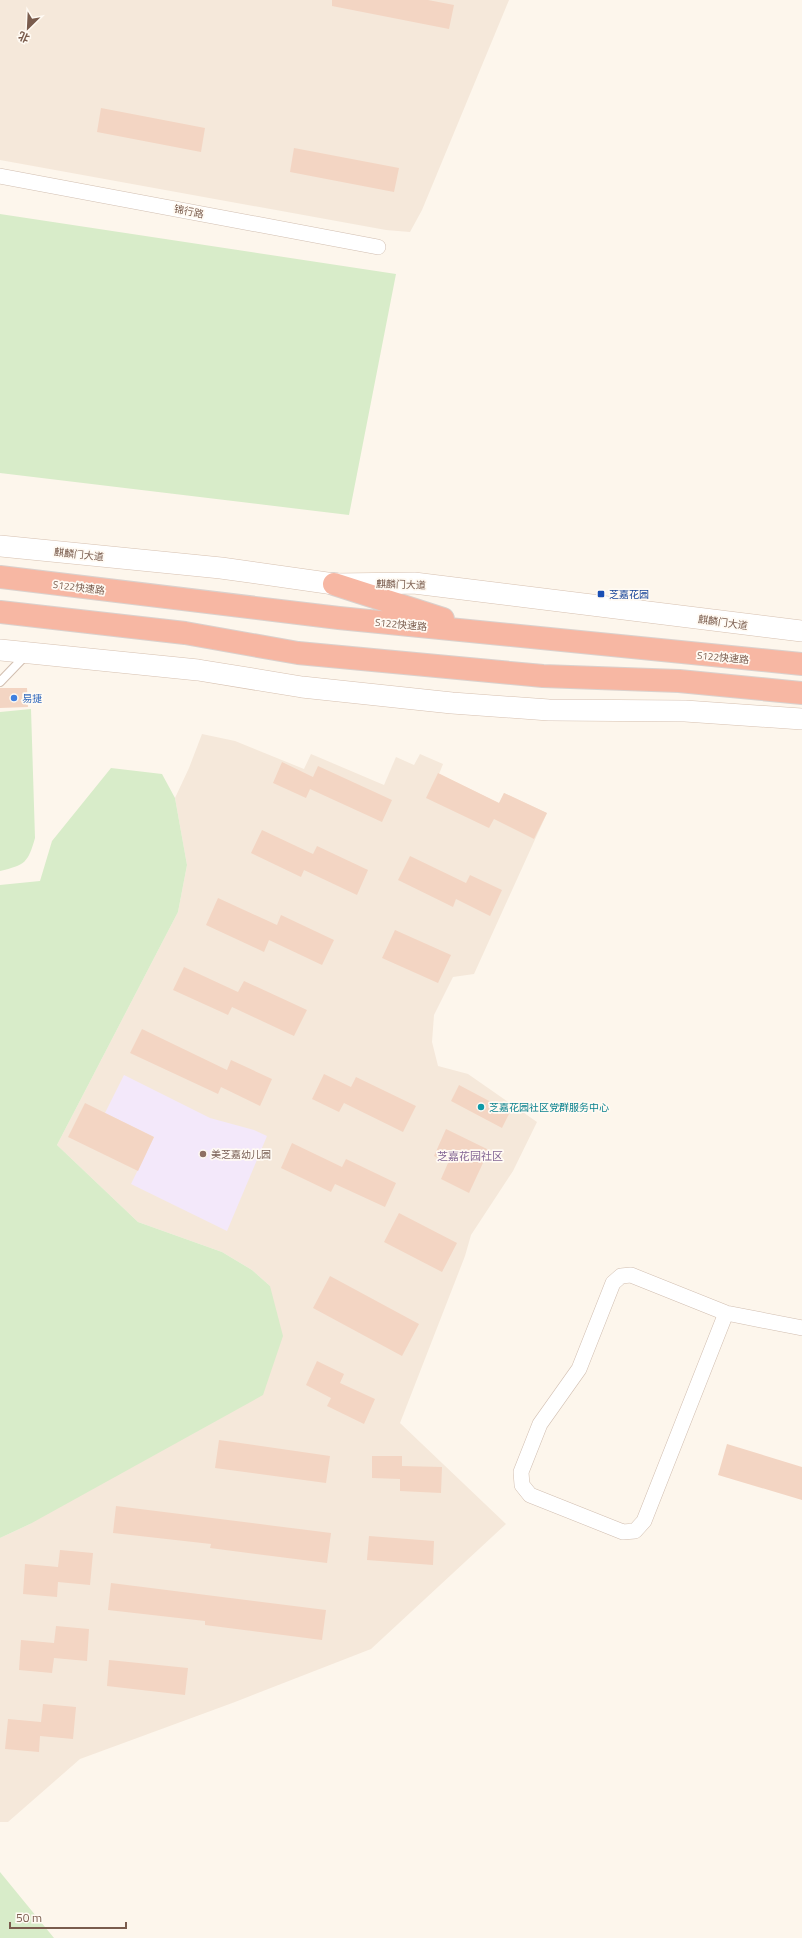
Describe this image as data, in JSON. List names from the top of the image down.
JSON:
{
  "streets": {
    "highway": ["S122快速路"],
    "street": ["锦行路", "麒麟门大道"]
  },
  "districts": ["芝嘉花园社区"],
  "places": {
    "transit": ["芝嘉花园"],
    "other": ["易捷", "芝嘉花园社区党群服务中心", "美芝嘉幼儿园"]
  },
  "scale_bar": "50 m",
  "north": "bottom left"
}
